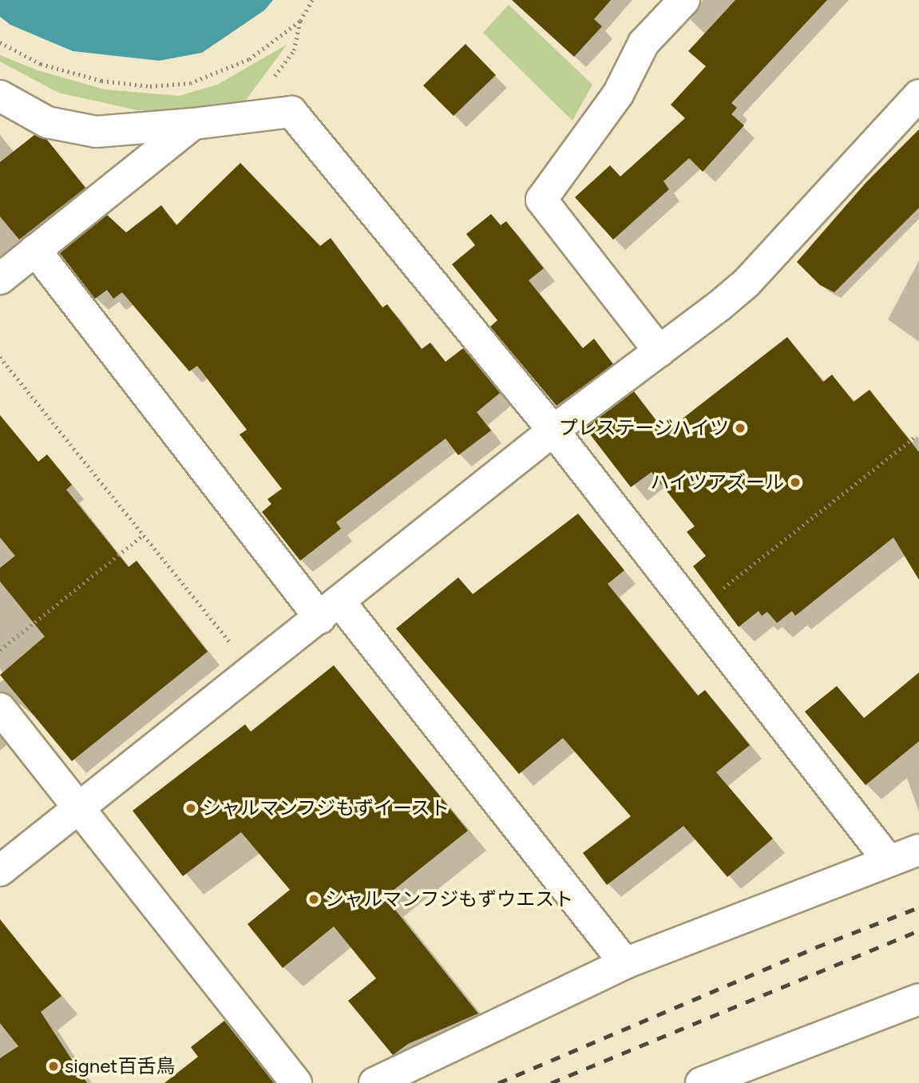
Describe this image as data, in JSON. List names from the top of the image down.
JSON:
{
  "places": [
    "プレステージハイツ",
    "ハイツアズール",
    "シャルマンフジもずイースト",
    "シャルマンフジもずウエスト",
    "signet百舌鳥"
  ]
}
